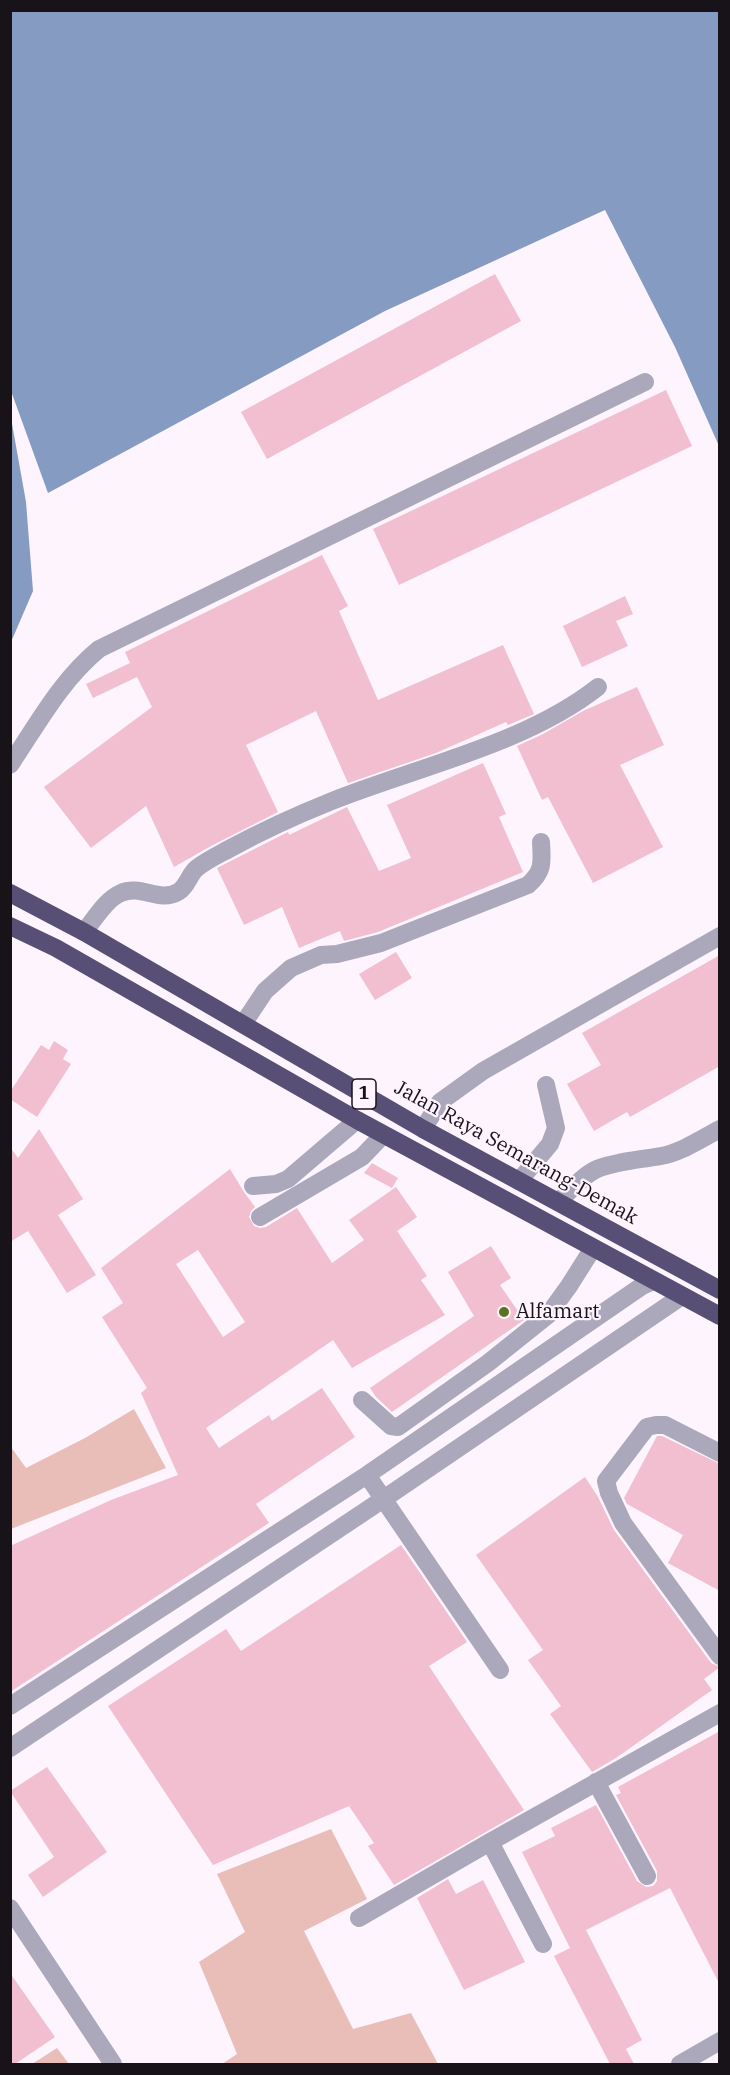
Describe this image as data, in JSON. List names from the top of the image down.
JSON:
{
  "streets": {
    "highway": ["1", "Jalan Raya Semarang-Demak"]
  },
  "places": ["Alfamart"]
}
